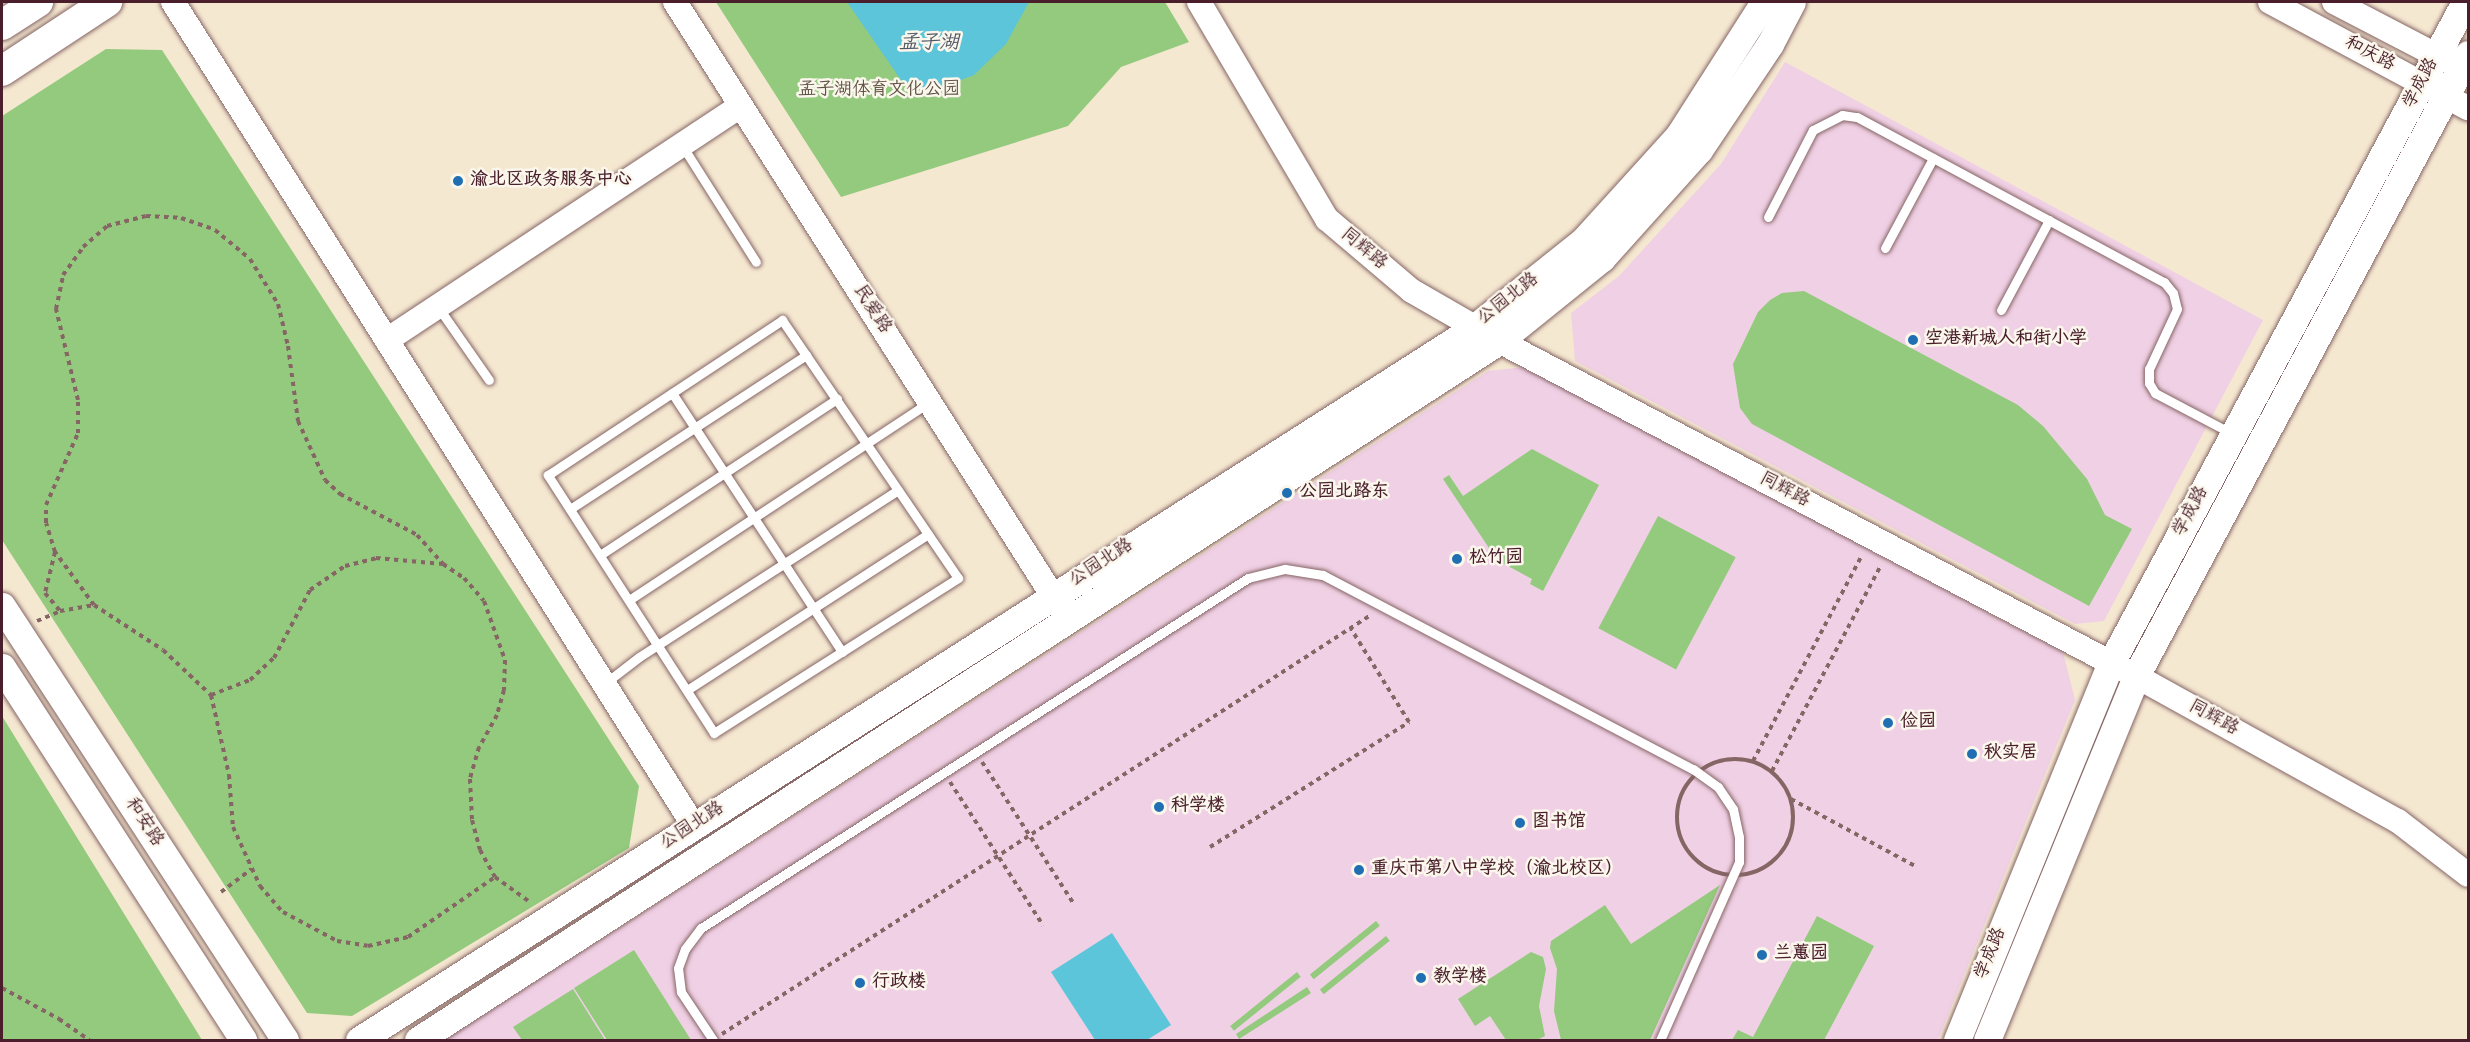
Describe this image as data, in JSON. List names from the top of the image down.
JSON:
{
  "streets": {
    "main road": ["学成路", "公园北路", "和安路"],
    "street": ["和庆路", "同辉路", "民爱路"]
  },
  "crossings": [
    ["和庆路", "学成路"],
    ["学成路", "同辉路"],
    ["同辉路", "公园北路"],
    ["公园北路", "民爱路"]
  ],
  "water": ["孟子湖"],
  "parks": ["孟子湖体育文化公园"],
  "places": [
    "渝北区政务服务中心",
    "空港新城人和街小学",
    "公园北路东",
    "松竹园",
    "俭园",
    "秋实居",
    "科学楼",
    "图书馆",
    "重庆市第八中学校（渝北校区）",
    "兰蕙园",
    "教学楼",
    "行政楼"
  ]
}
